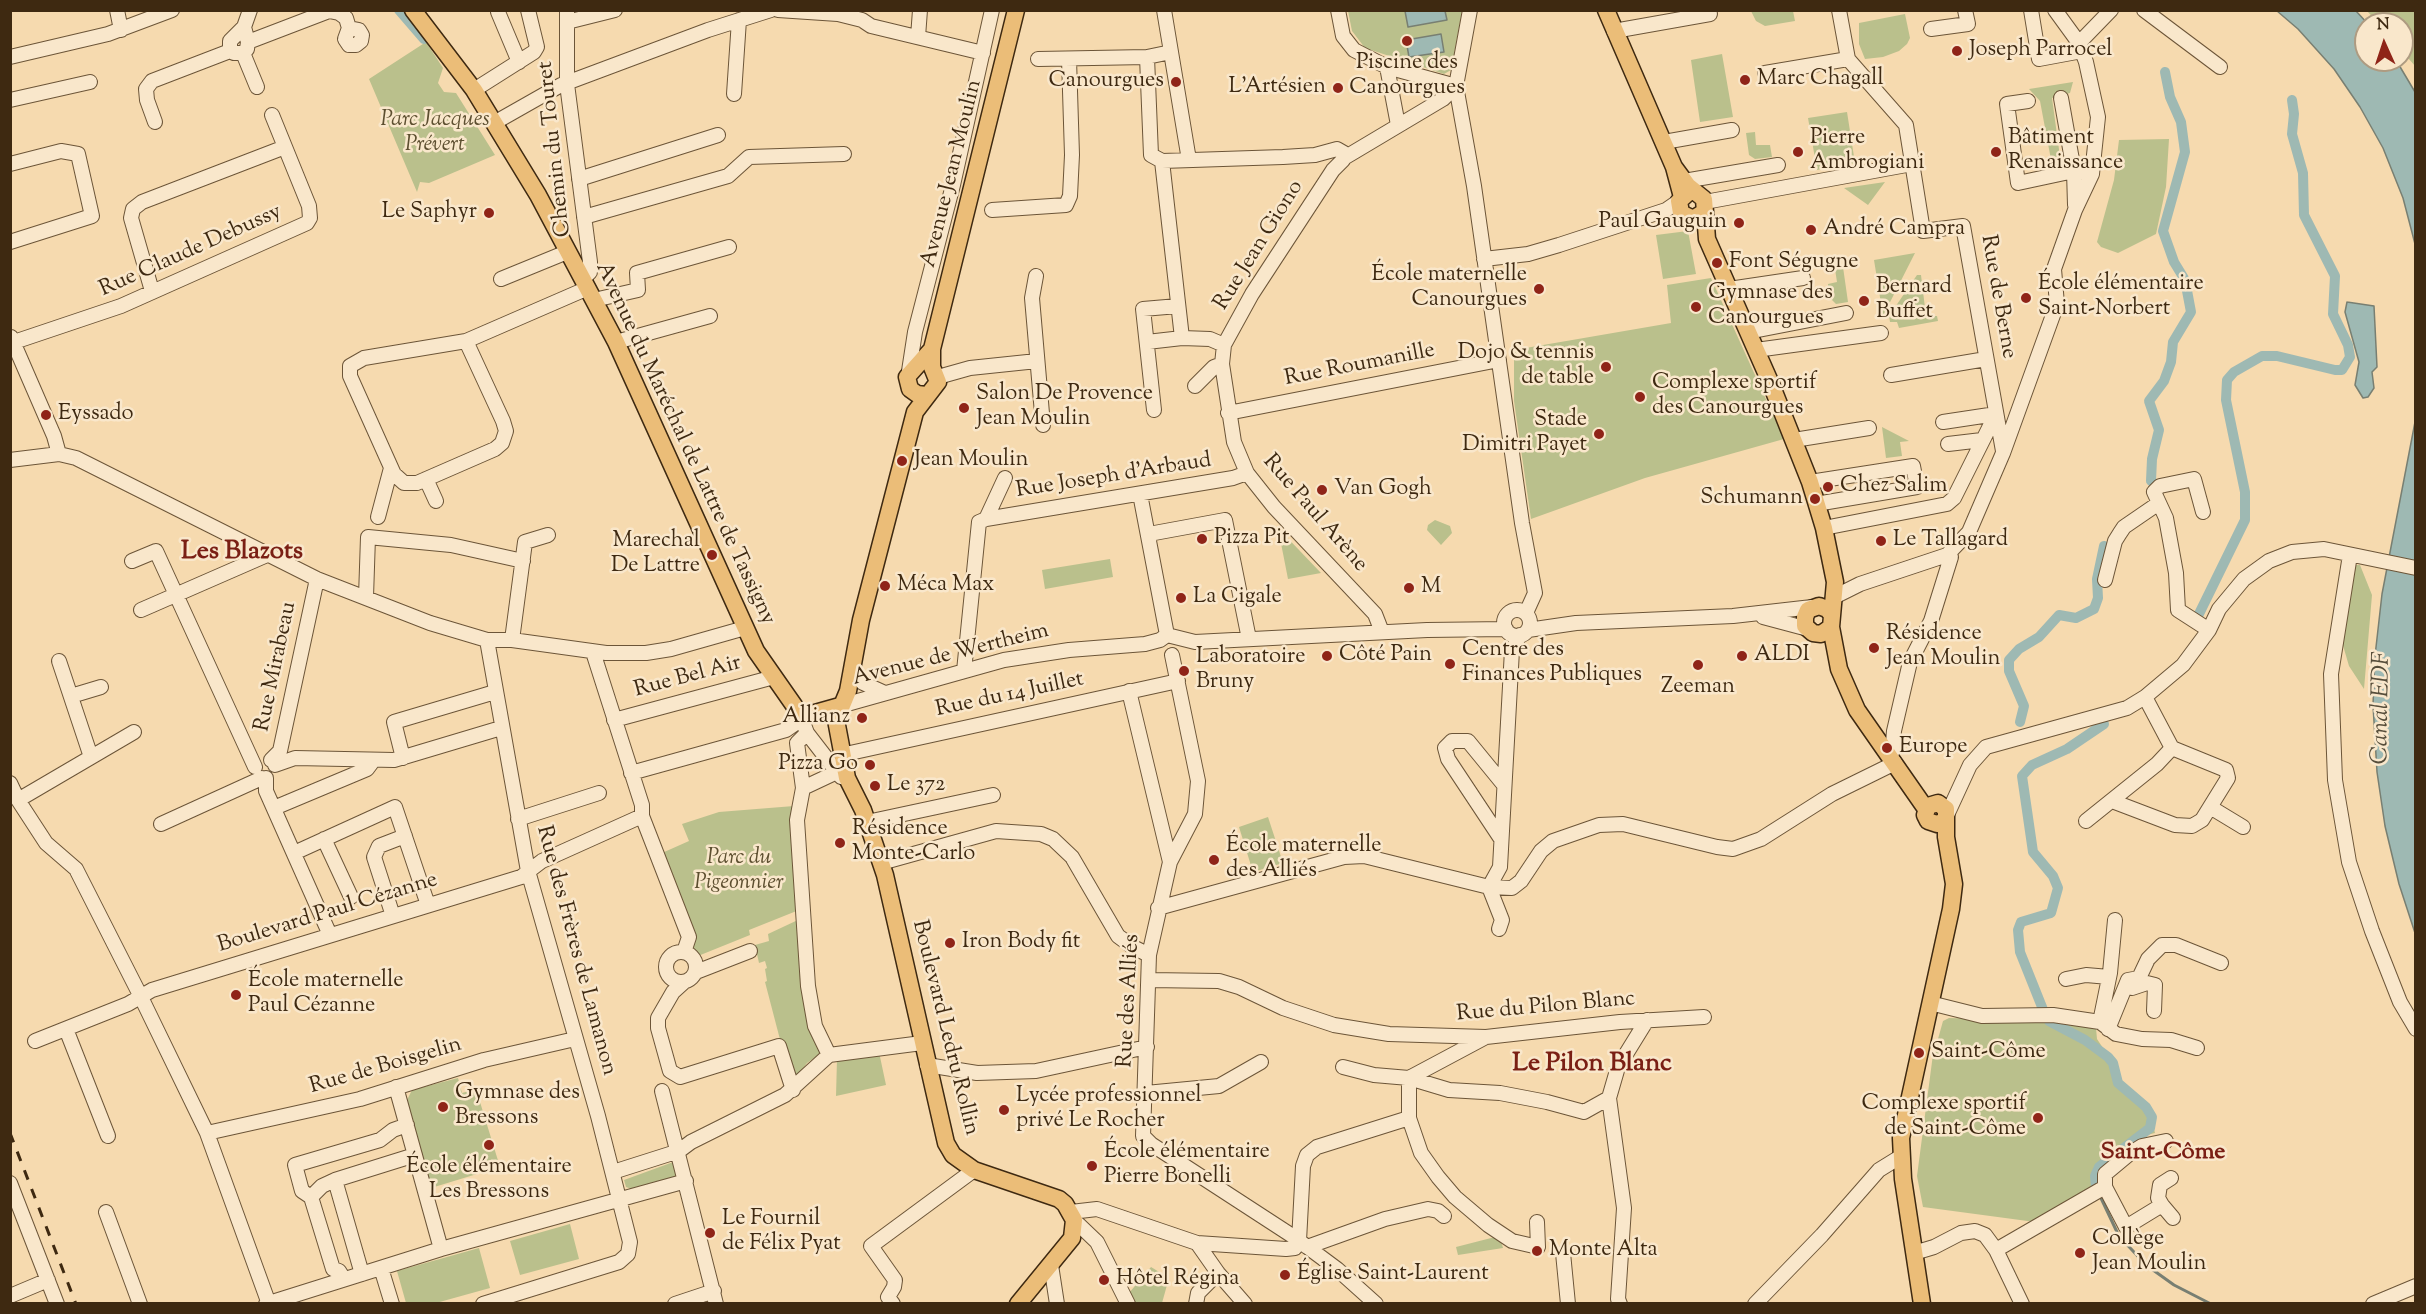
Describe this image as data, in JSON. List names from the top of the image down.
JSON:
{
  "streets": {
    "main road": ["Avenue Jean Moulin", "Avenue du Maréchal de Lattre de Tassigny", "Boulevard Ledru Rollin"],
    "street": [
      "Chemin du Touret",
      "Rue Jean Giono",
      "Rue Claude Debussy",
      "Rue de Berne",
      "Rue Roumanille",
      "Rue Joseph d'Arbaud",
      "Rue Paul Arène",
      "Avenue de Wertheim",
      "Rue Mirabeau",
      "Rue Bel Air",
      "Rue du 14 Juillet",
      "Boulevard Paul Cézanne",
      "Rue des Frères de Lamanon",
      "Rue des Alliés",
      "Rue du Pilon Blanc",
      "Rue de Boisgelin"
    ]
  },
  "crossings": [
    ["Chemin du Touret", "Avenue du Maréchal de Lattre de Tassigny"],
    ["Avenue Jean Moulin", "Avenue de Wertheim"],
    ["Avenue Jean Moulin", "Boulevard Ledru Rollin"],
    ["Rue Jean Giono", "Rue Paul Arène"],
    ["Rue Roumanille", "Rue Paul Arène"],
    ["Avenue du Maréchal de Lattre de Tassigny", "Rue Bel Air"],
    ["Avenue du Maréchal de Lattre de Tassigny", "Boulevard Ledru Rollin"],
    ["Rue Joseph d'Arbaud", "Rue Paul Arène"],
    ["Rue Joseph d'Arbaud", "Rue des Alliés"],
    ["Rue Paul Arène", "Avenue de Wertheim"],
    ["Avenue de Wertheim", "Rue des Alliés"],
    ["Avenue de Wertheim", "Boulevard Ledru Rollin"],
    ["Rue du 14 Juillet", "Rue des Alliés"],
    ["Rue du 14 Juillet", "Boulevard Ledru Rollin"],
    ["Boulevard Paul Cézanne", "Rue des Frères de Lamanon"],
    ["Rue des Frères de Lamanon", "Rue de Boisgelin"],
    ["Rue des Alliés", "Rue du Pilon Blanc"]
  ],
  "districts": ["Les Blazots", "Le Pilon Blanc", "Saint-Côme"],
  "water": ["Canal EDF"],
  "parks": ["Parc Jacques Prévert", "Parc du Pigeonnier"],
  "places": [
    "Piscine des Canourgues",
    "Joseph Parrocel",
    "Marc Chagall",
    "Canourgues",
    "L'Artésien",
    "Pierre Ambrogiani",
    "Bâtiment Renaissance",
    "Le Saphyr",
    "Paul Gauguin",
    "André Campra",
    "Font Ségugne",
    "École maternelle Canourgues",
    "École élémentaire Saint-Norbert",
    "Bernard Buffet",
    "Gymnase des Canourgues",
    "Dojo & tennis de table",
    "Complexe sportif des Canourgues",
    "Salon De Provence Jean Moulin",
    "Eyssado",
    "Stade Dimitri Payet",
    "Jean Moulin",
    "Chez Salim",
    "Van Gogh",
    "Schumann",
    "Pizza Pit",
    "Le Tallagard",
    "Marechal De Lattre",
    "Méca Max",
    "M",
    "La Cigale",
    "Résidence Jean Moulin",
    "Côté Pain",
    "ALDI",
    "Centre des Finances Publiques",
    "Zeeman",
    "Laboratoire Bruny",
    "Allianz",
    "Europe",
    "Pizza Go",
    "Le 372",
    "Résidence Monte-Carlo",
    "École maternelle des Alliés",
    "Iron Body fit",
    "École maternelle Paul Cézanne",
    "Saint-Côme",
    "Gymnase des Bressons",
    "Lycée professionnel privé Le Rocher",
    "Complexe sportif de Saint-Côme",
    "École élémentaire Les Bressons",
    "École élémentaire Pierre Bonelli",
    "Le Fournil de Félix Pyat",
    "Monte Alta",
    "Collège Jean Moulin",
    "Église Saint-Laurent",
    "Hôtel Régina"
  ],
  "north": "top"
}
